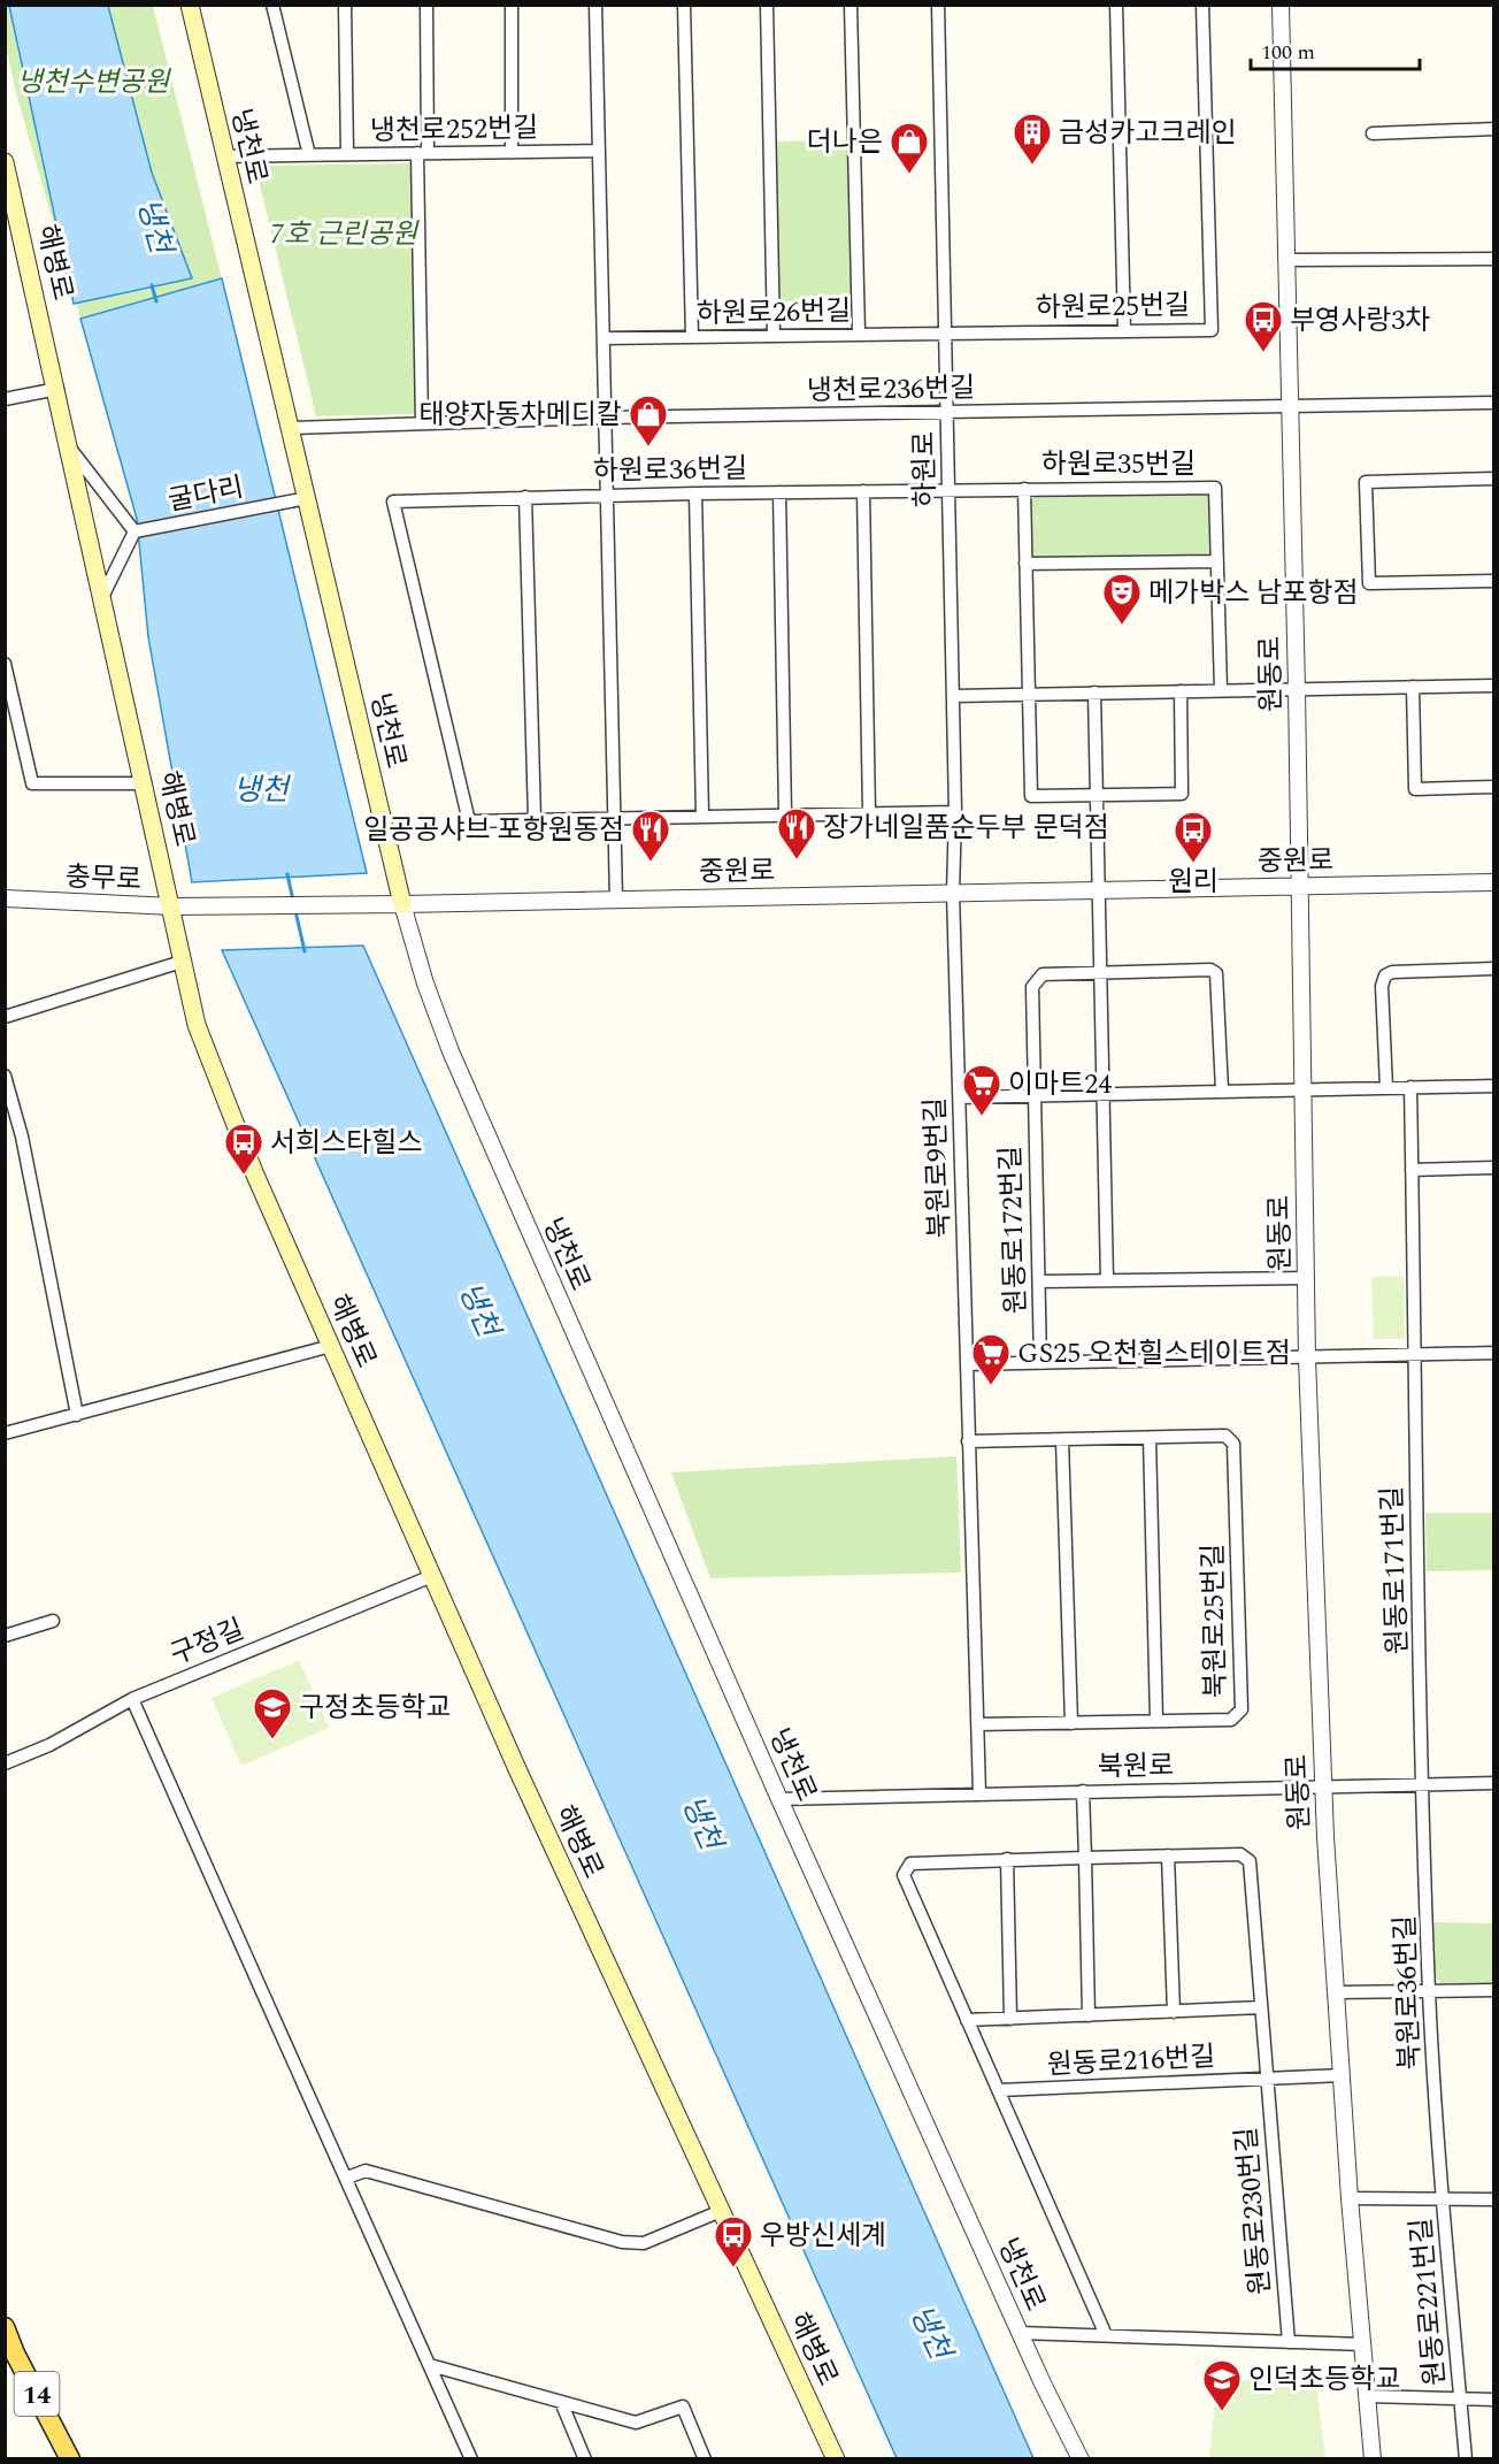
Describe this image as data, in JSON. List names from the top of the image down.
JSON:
{
  "streets": {
    "main road": ["냉천로", "해병로", "14"],
    "street": [
      "냉천로252번길",
      "하원로25번길",
      "하원로26번길",
      "냉천로236번길",
      "하원로35번길",
      "하원로36번길",
      "하원로",
      "굴다리",
      "원동로",
      "중원로",
      "충무로",
      "북원로9번길",
      "원동로172번길",
      "원동로171번길",
      "북원로25번길",
      "구정길",
      "북원로",
      "북원로36번길",
      "원동로216번길",
      "원동로230번길",
      "원동로221번길"
    ]
  },
  "crossings": [
    ["냉천로252번길", "냉천로"],
    ["냉천로", "냉천로236번길"],
    ["냉천로", "굴다리"],
    ["냉천로", "중원로"],
    ["냉천로", "북원로"],
    ["해병로", "충무로"],
    ["해병로", "구정길"],
    ["하원로25번길", "하원로26번길"],
    ["하원로25번길", "하원로"],
    ["하원로26번길", "하원로"],
    ["냉천로236번길", "하원로"],
    ["냉천로236번길", "원동로"],
    ["하원로35번길", "하원로36번길"],
    ["하원로35번길", "하원로"],
    ["하원로36번길", "하원로"],
    ["하원로", "중원로"],
    ["하원로", "북원로9번길"],
    ["원동로", "중원로"],
    ["원동로", "북원로"],
    ["원동로", "원동로216번길"],
    ["원동로", "원동로221번길"],
    ["중원로", "충무로"],
    ["중원로", "북원로9번길"],
    ["북원로9번길", "북원로25번길"],
    ["북원로9번길", "북원로"],
    ["원동로171번길", "북원로"],
    ["원동로171번길", "북원로36번길"],
    ["북원로", "북원로36번길"],
    ["북원로", "원동로216번길"],
    ["북원로36번길", "원동로221번길"],
    ["원동로216번길", "원동로230번길"]
  ],
  "water": ["냉천"],
  "parks": ["냉천수변공원", "7호 근린공원"],
  "places": {
    "building": ["금성카고크레인"],
    "shop": ["더나은", "태양자동차메디칼"],
    "bus stop": [
      "부영사랑3차",
      "원리",
      "서희스타힐스",
      "우방신세계"
    ],
    "theatre": ["메가박스 남포항점"],
    "restaurant": ["장가네일품순두부 문덕점", "일공공샤브 포항원동점"],
    "supermarket": ["이마트24", "GS25 오천힐스테이트점"],
    "school or university": ["구정초등학교", "인덕초등학교"]
  },
  "scale_bar": "100 m"
}
